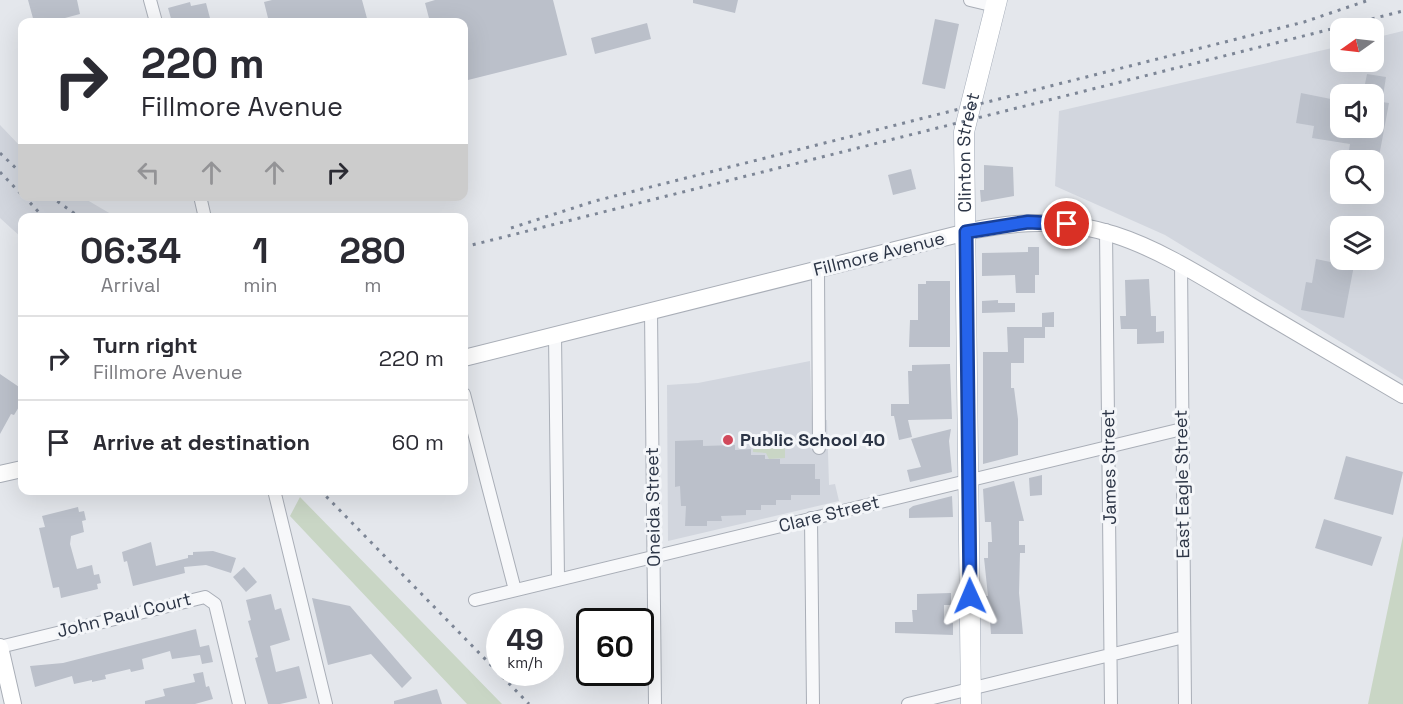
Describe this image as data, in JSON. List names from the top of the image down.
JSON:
{
  "streets": {
    "main road": ["Clinton Street"],
    "street": [
      "Fillmore Avenue",
      "James Street",
      "East Eagle Street",
      "Oneida Street",
      "Clare Street",
      "John Paul Court"
    ]
  },
  "crossings": [
    ["Clinton Street", "Fillmore Avenue"],
    ["Clinton Street", "Clare Street"],
    ["Fillmore Avenue", "James Street"],
    ["Fillmore Avenue", "East Eagle Street"],
    ["Fillmore Avenue", "Oneida Street"],
    ["James Street", "Clare Street"],
    ["East Eagle Street", "Clare Street"],
    ["Oneida Street", "Clare Street"]
  ],
  "places": ["Public School 40"],
  "north": "left",
  "page": {
    "turn": ["220 m", "Fillmore Avenue"],
    "eta": [
      "06:34",
      "Arrival",
      "1",
      "min",
      "280",
      "m"
    ],
    "list": [
      {
        "name": "Turn right",
        "note": "Fillmore Avenue",
        "value": "220 m"
      },
      {
        "name": "Arrive at destination",
        "value": "60 m"
      }
    ],
    "speed": "49 km/h",
    "limit": "60"
  }
}
